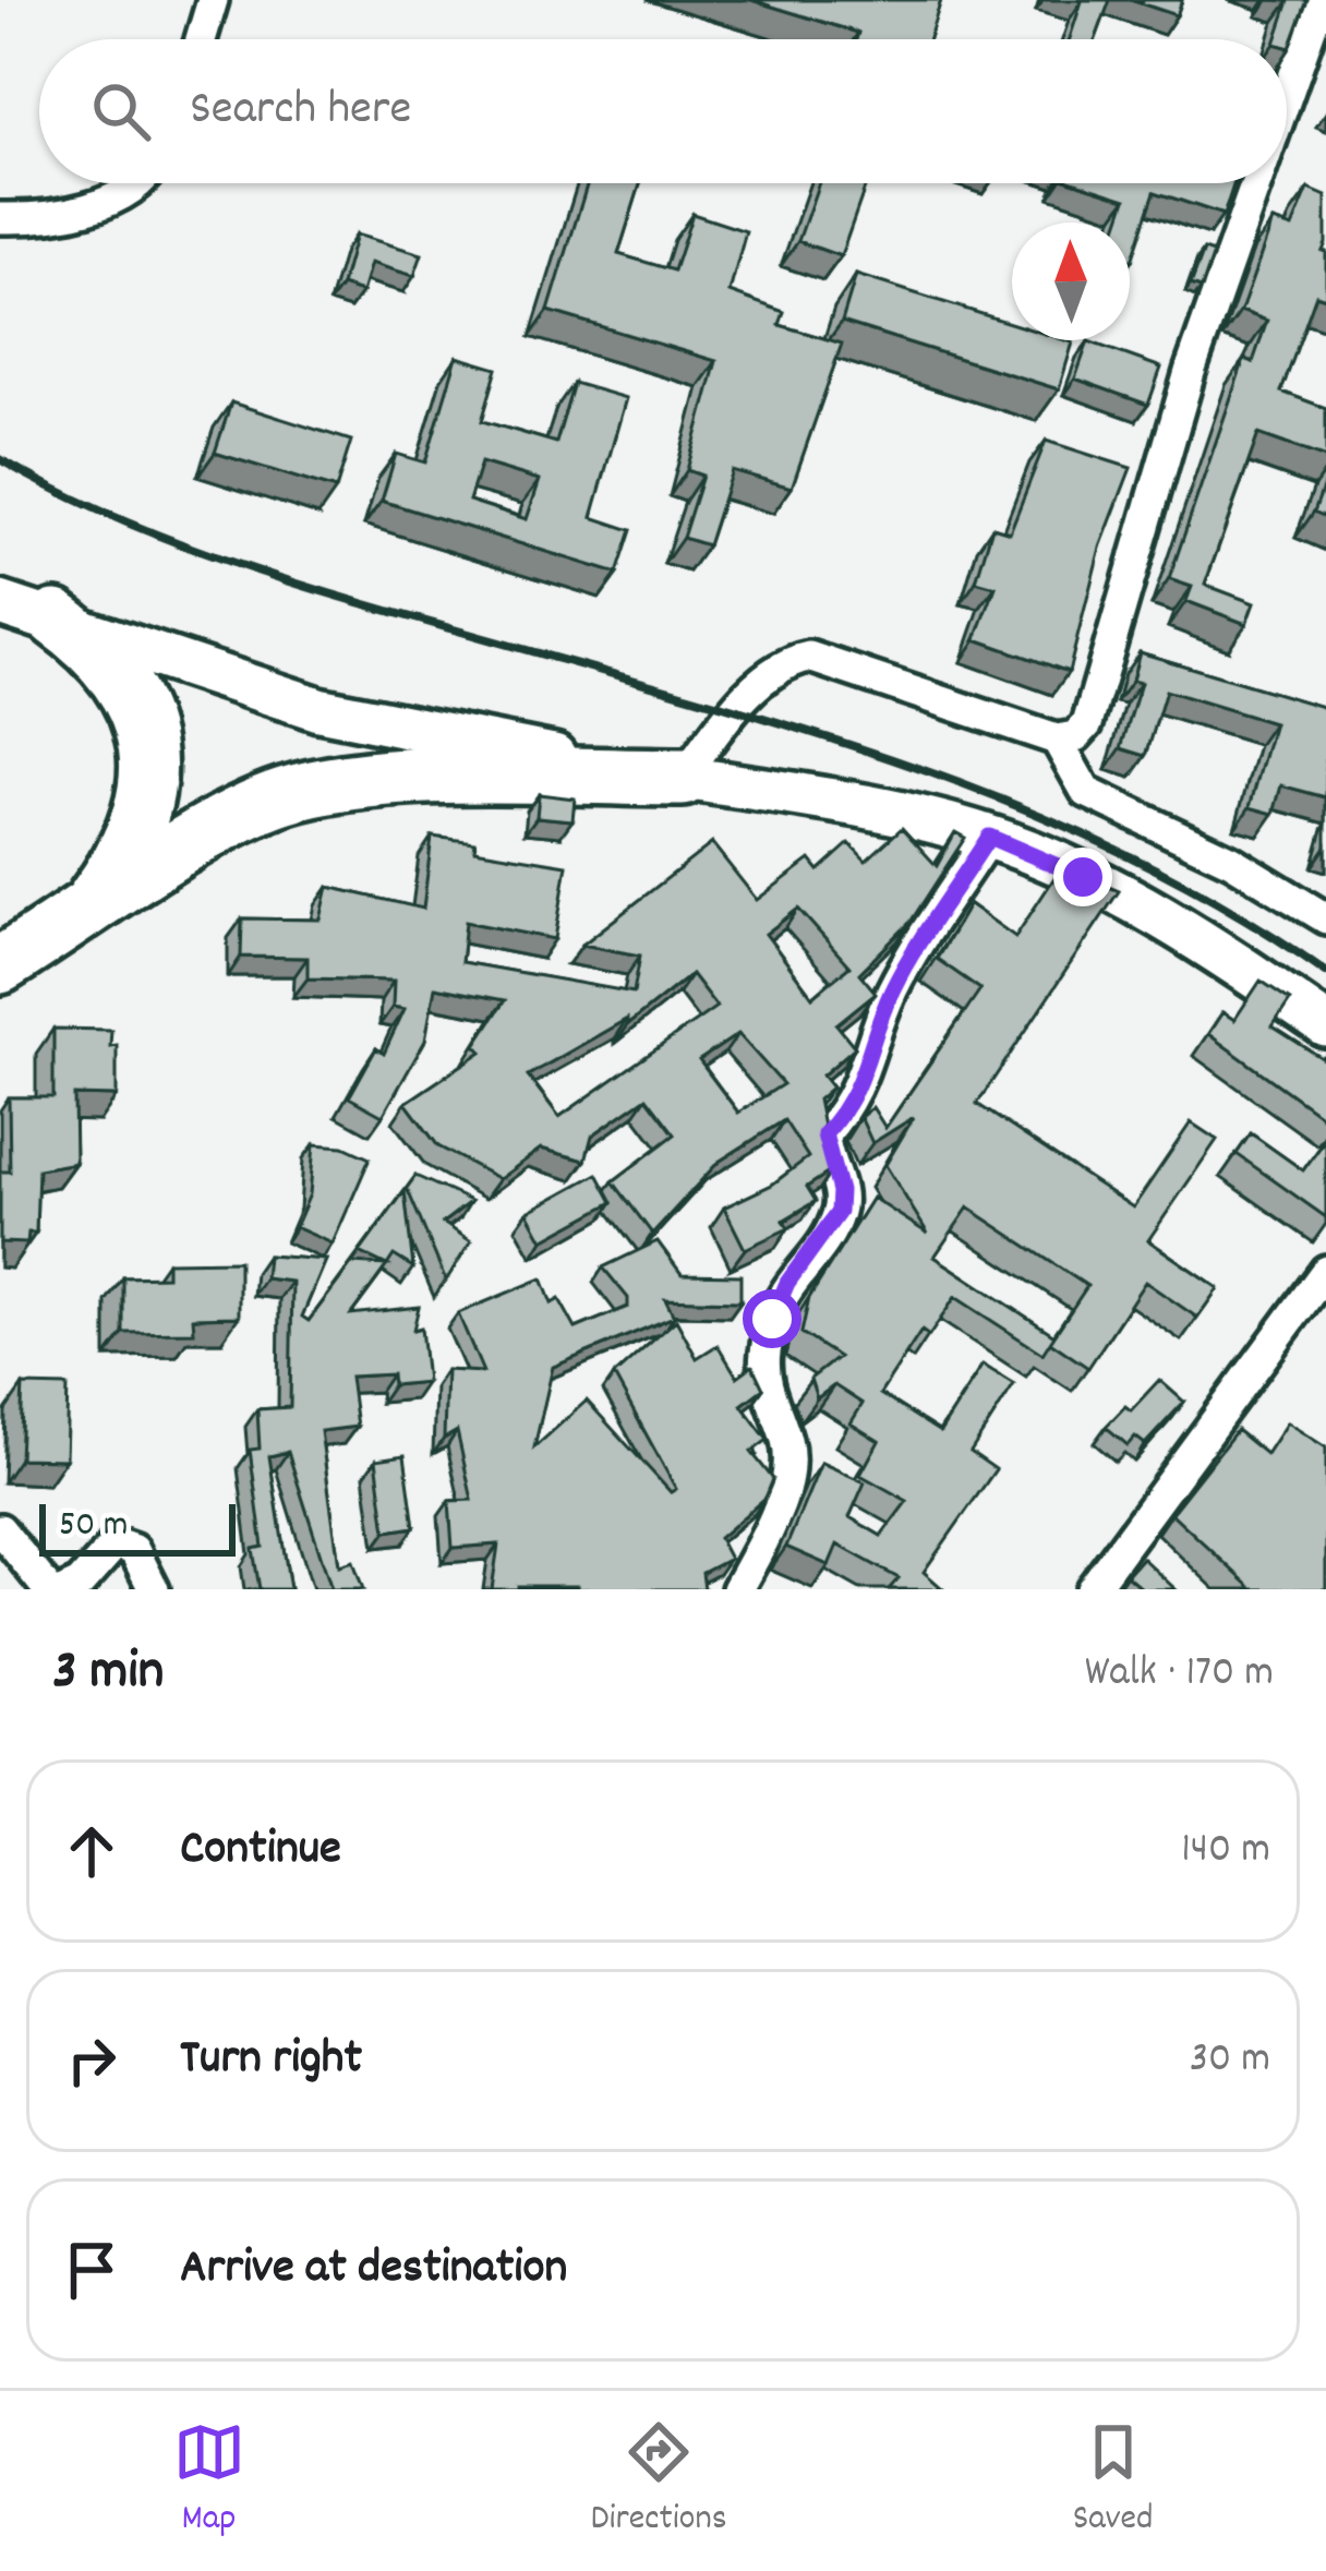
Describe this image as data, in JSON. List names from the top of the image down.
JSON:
{
  "scale_bar": "50 m",
  "north": "top",
  "page": {
    "search": "Search here",
    "scale": "50 m",
    "heading": ["3 min", "Walk · 170 m"],
    "list": [
      ["Continue", "140 m"],
      ["Turn right", "30 m"],
      "Arrive at destination"
    ],
    "nav": ["Map", "Directions", "Saved"]
  }
}
